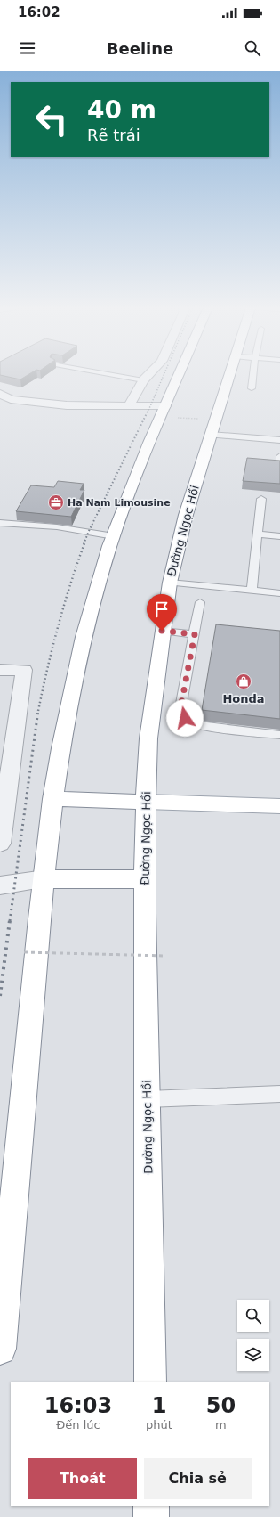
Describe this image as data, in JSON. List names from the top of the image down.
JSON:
{
  "streets": {
    "main road": ["Đường Ngọc Hồi"]
  },
  "places": {
    "office": ["Ha Nam Limousine"],
    "shop": ["Honda"]
  },
  "page": {
    "status": "16:02",
    "header": "Beeline",
    "turn": ["40 m", "Rẽ trái"],
    "eta": [
      "16:03",
      "Đến lúc",
      "1",
      "phút",
      "50",
      "m"
    ],
    "buttons": ["Thoát", "Chia sẻ"]
  }
}
